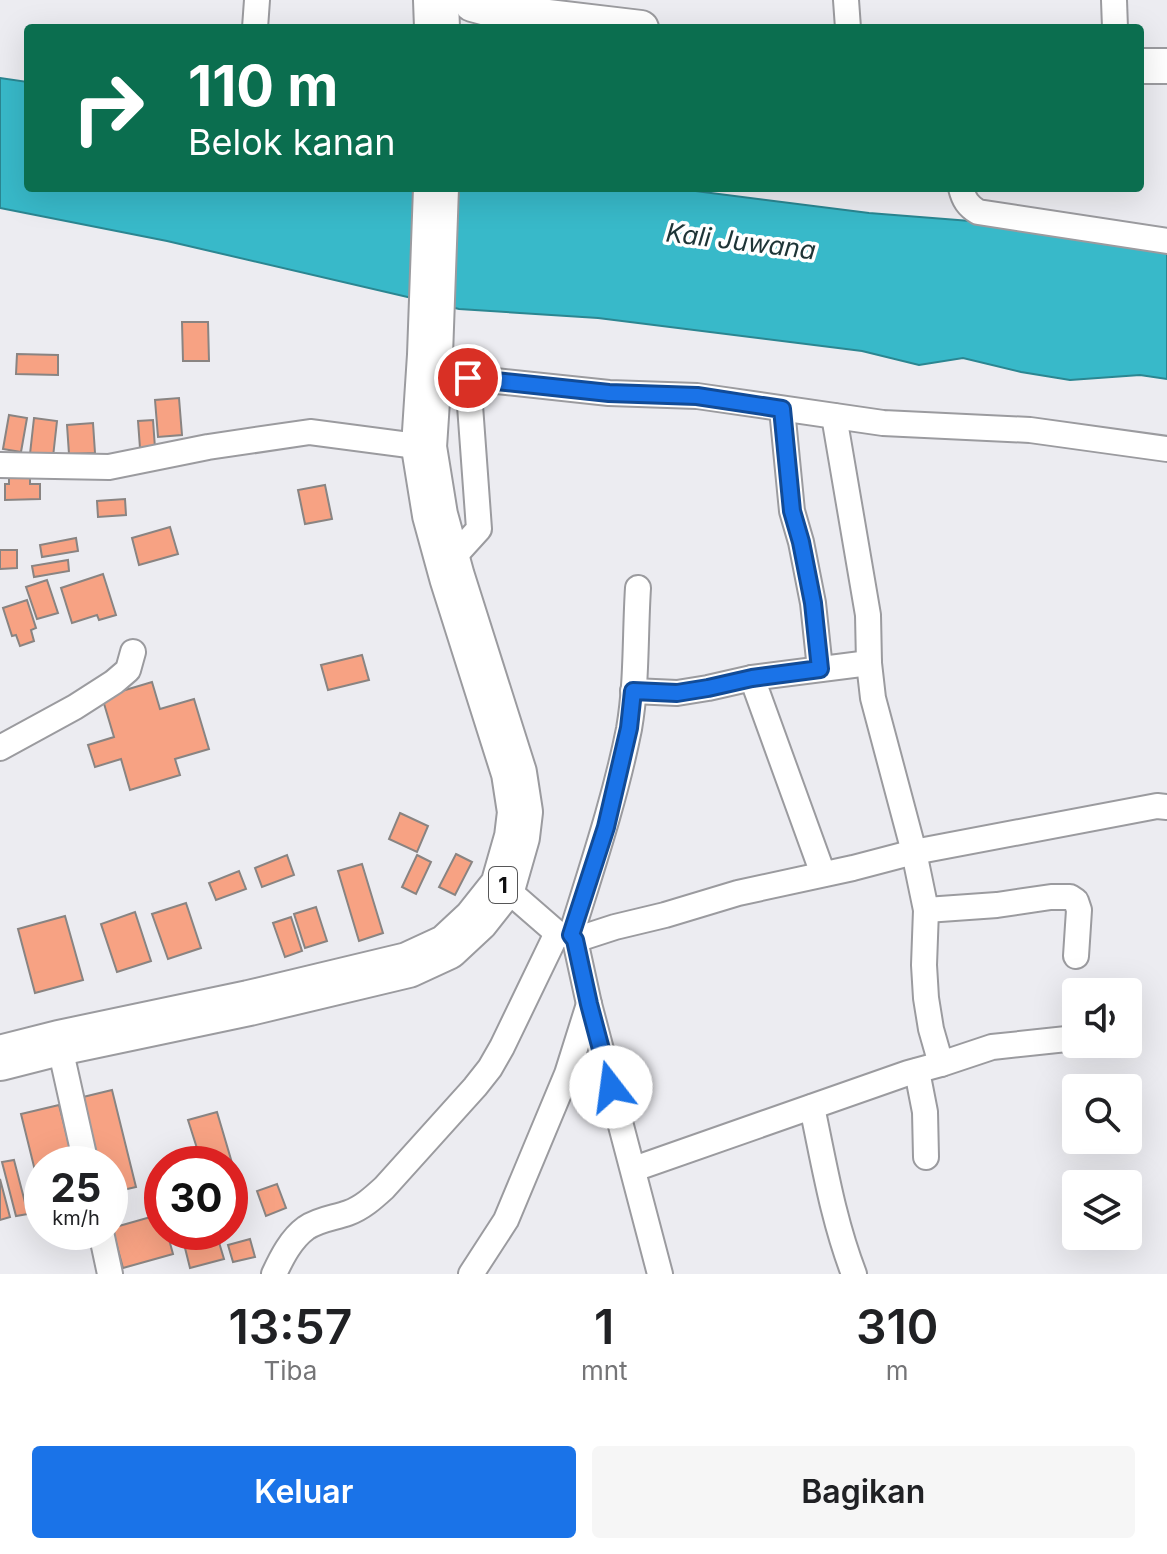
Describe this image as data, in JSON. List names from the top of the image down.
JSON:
{
  "streets": {
    "highway": ["1"]
  },
  "water": ["Kali Juwana"],
  "page": {
    "turn": ["110 m", "Belok kanan"],
    "speed": "25 km/h",
    "limit": "30",
    "eta": [
      "13:57",
      "Tiba",
      "1",
      "mnt",
      "310",
      "m"
    ],
    "buttons": ["Keluar", "Bagikan"]
  }
}
